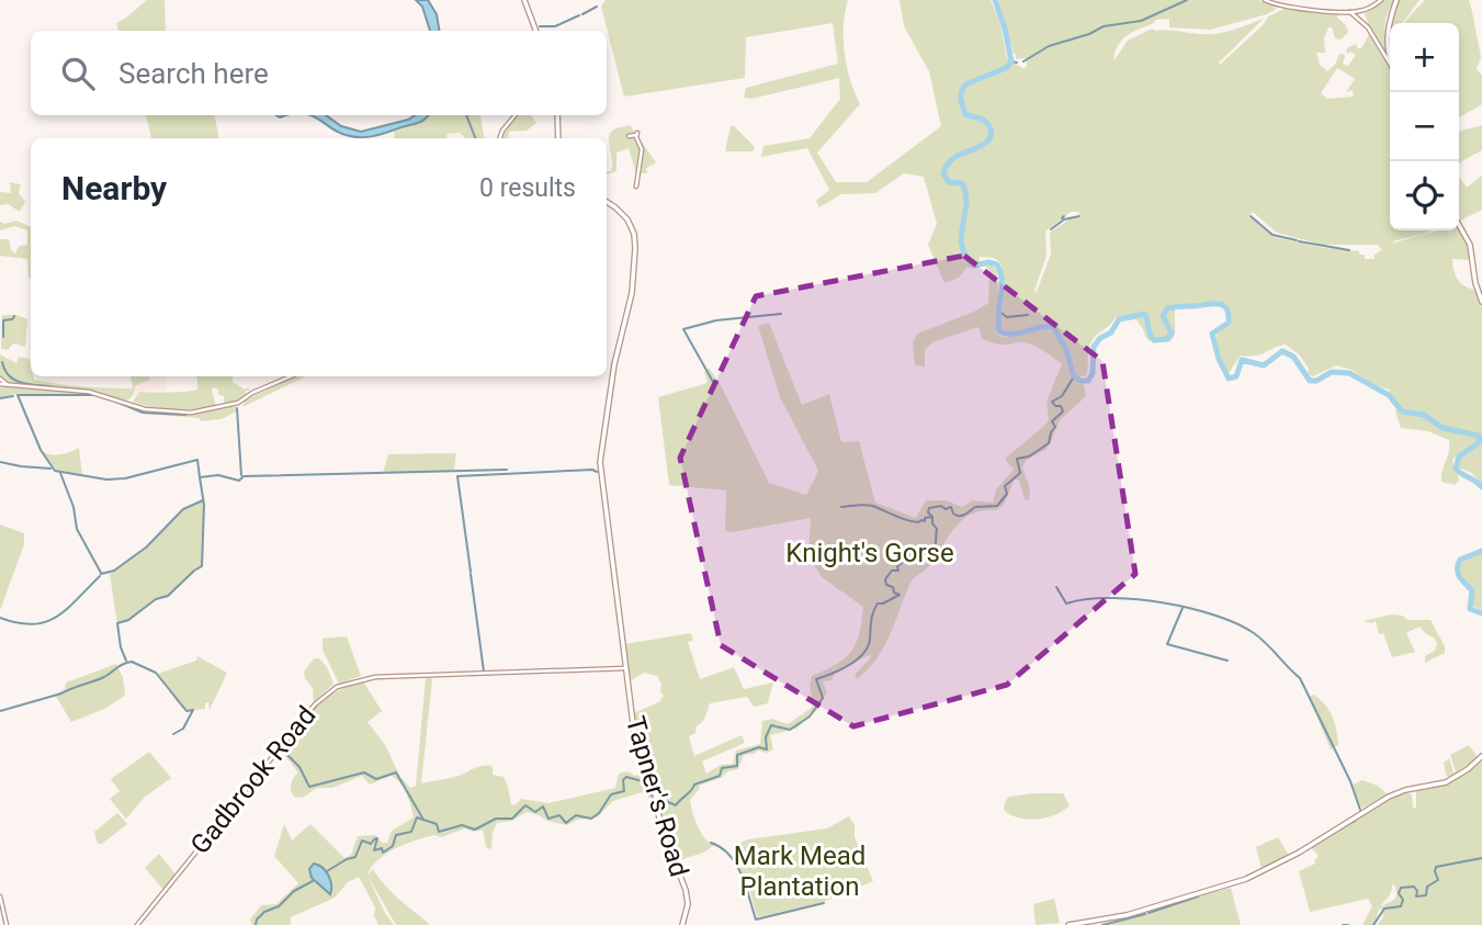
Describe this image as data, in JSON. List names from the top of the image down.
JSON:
{
  "streets": {
    "street": ["Gadbrook Road", "Tapner's Road"]
  },
  "crossings": [
    ["Gadbrook Road", "Tapner's Road"]
  ],
  "parks": ["Knight's Gorse", "Mark Mead Plantation"],
  "page": {
    "map_buttons": ["+", "−"],
    "search": "Search here",
    "heading": ["Nearby", "0 results"]
  }
}
